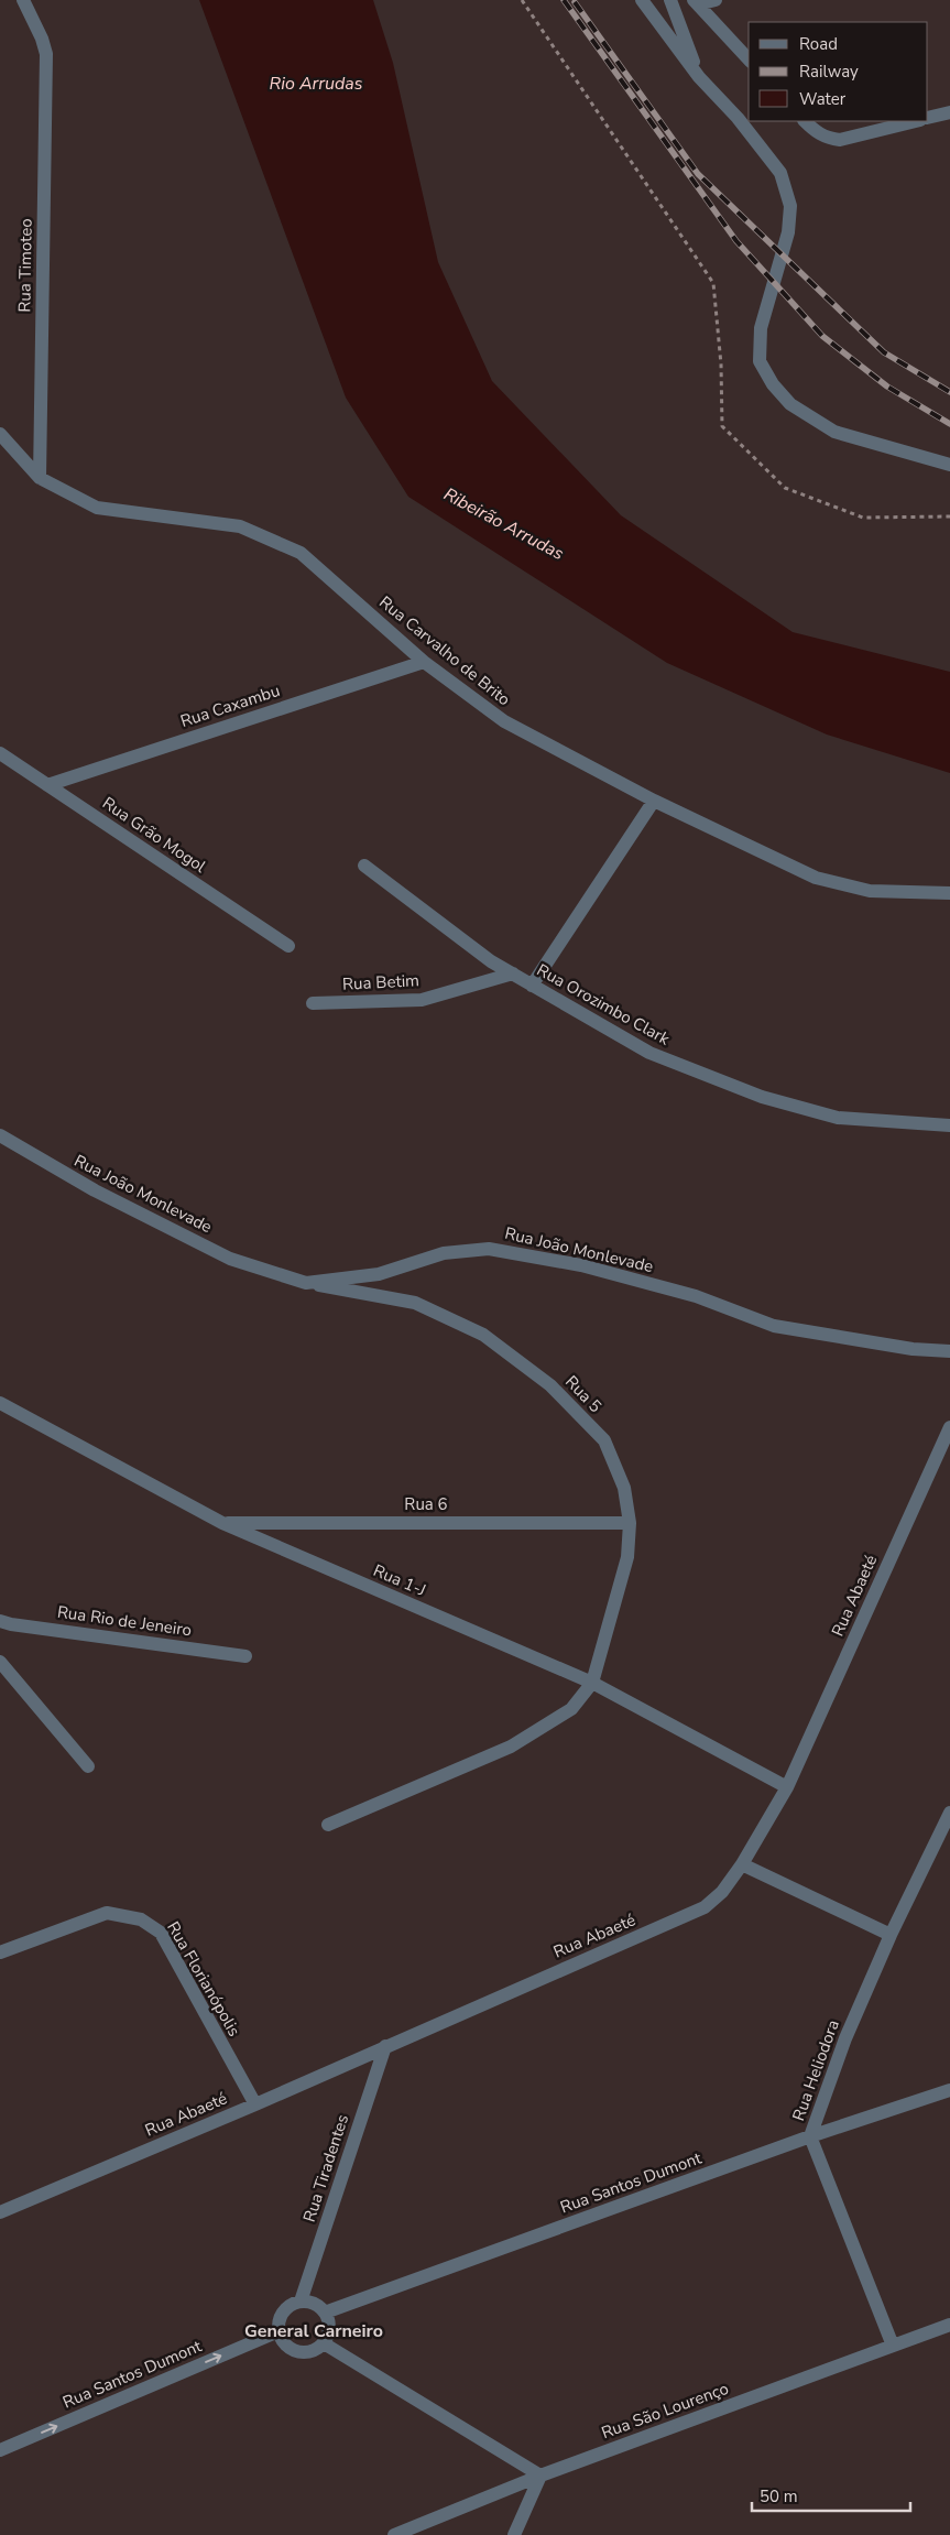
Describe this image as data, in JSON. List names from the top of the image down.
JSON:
{
  "streets": {
    "street": [
      "Rua Timoteo",
      "Rua Carvalho de Brito",
      "Rua Caxambu",
      "Rua Grão Mogol",
      "Rua Betim",
      "Rua Orozimbo Clark",
      "Rua João Monlevade",
      "Rua 5",
      "Rua 6",
      "Rua 1-J",
      "Rua Abaeté",
      "Rua Rio de Jeneiro",
      "Rua Florianópolis",
      "Rua Heliodora",
      "Rua Tiradentes",
      "Rua Santos Dumont",
      "Rua São Lourenço"
    ]
  },
  "crossings": [
    ["Rua Timoteo", "Rua Carvalho de Brito"],
    ["Rua Carvalho de Brito", "Rua Caxambu"],
    ["Rua Caxambu", "Rua Grão Mogol"],
    ["Rua Betim", "Rua Orozimbo Clark"],
    ["Rua João Monlevade", "Rua 5"],
    ["Rua 5", "Rua 6"],
    ["Rua 5", "Rua 1-J"],
    ["Rua 6", "Rua 1-J"],
    ["Rua 1-J", "Rua Abaeté"],
    ["Rua Abaeté", "Rua Florianópolis"],
    ["Rua Abaeté", "Rua Tiradentes"],
    ["Rua Heliodora", "Rua Santos Dumont"],
    ["Rua Heliodora", "Rua São Lourenço"],
    ["Rua Tiradentes", "Rua Santos Dumont"]
  ],
  "districts": ["General Carneiro"],
  "water": ["Rio Arrudas", "Ribeirão Arrudas"],
  "legend": ["Road", "Railway", "Water"],
  "scale_bar": "50 m"
}
